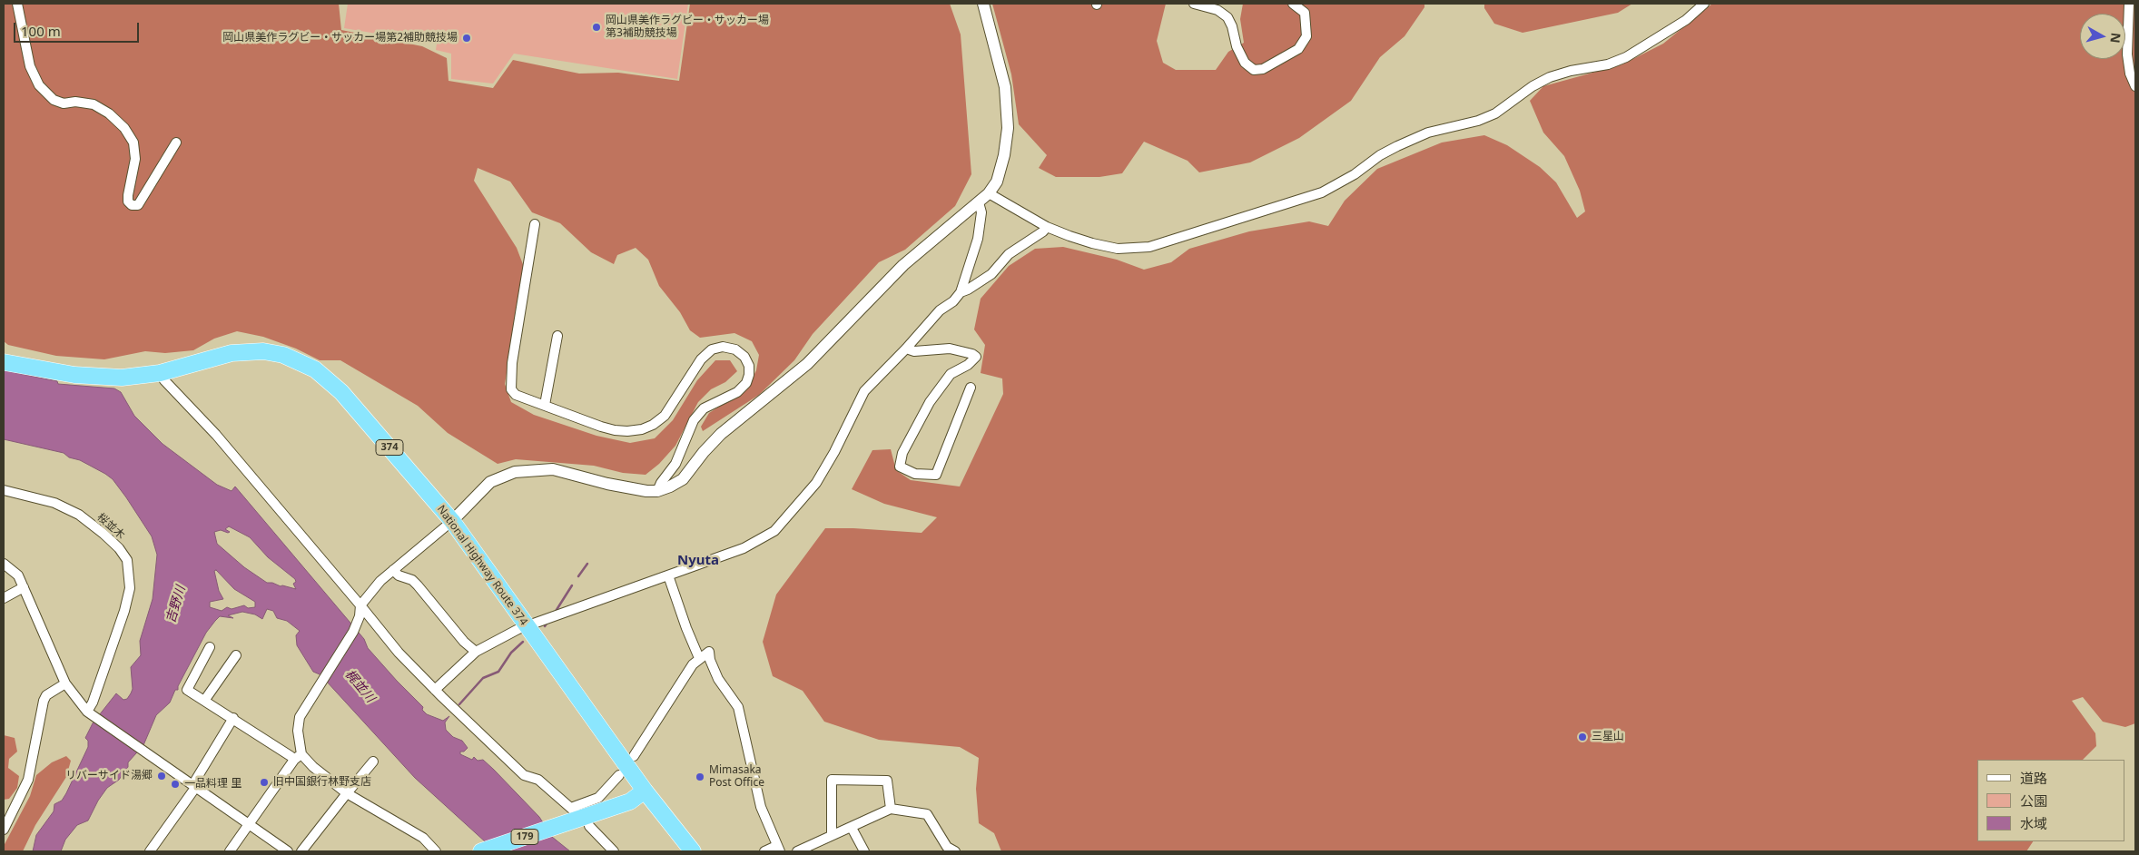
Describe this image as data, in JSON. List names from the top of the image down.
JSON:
{
  "streets": {
    "highway": ["374", "National Highway Route 374", "179"],
    "street": ["桜並木"]
  },
  "crossings": [
    ["National Highway Route 374", "179"]
  ],
  "districts": ["Nyuta"],
  "water": ["吉野川", "梶並川"],
  "places": [
    "岡山県美作ラグビー・サッカー場 第3補助競技場",
    "岡山県美作ラグビー・サッカー場第2補助競技場",
    "三星山",
    "リバーサイド湯郷",
    "Mimasaka Post Office",
    "旧中国銀行林野支店",
    "一品料理 里"
  ],
  "legend": ["道路", "公園", "水域"],
  "scale_bar": "100 m",
  "north": "right"
}
